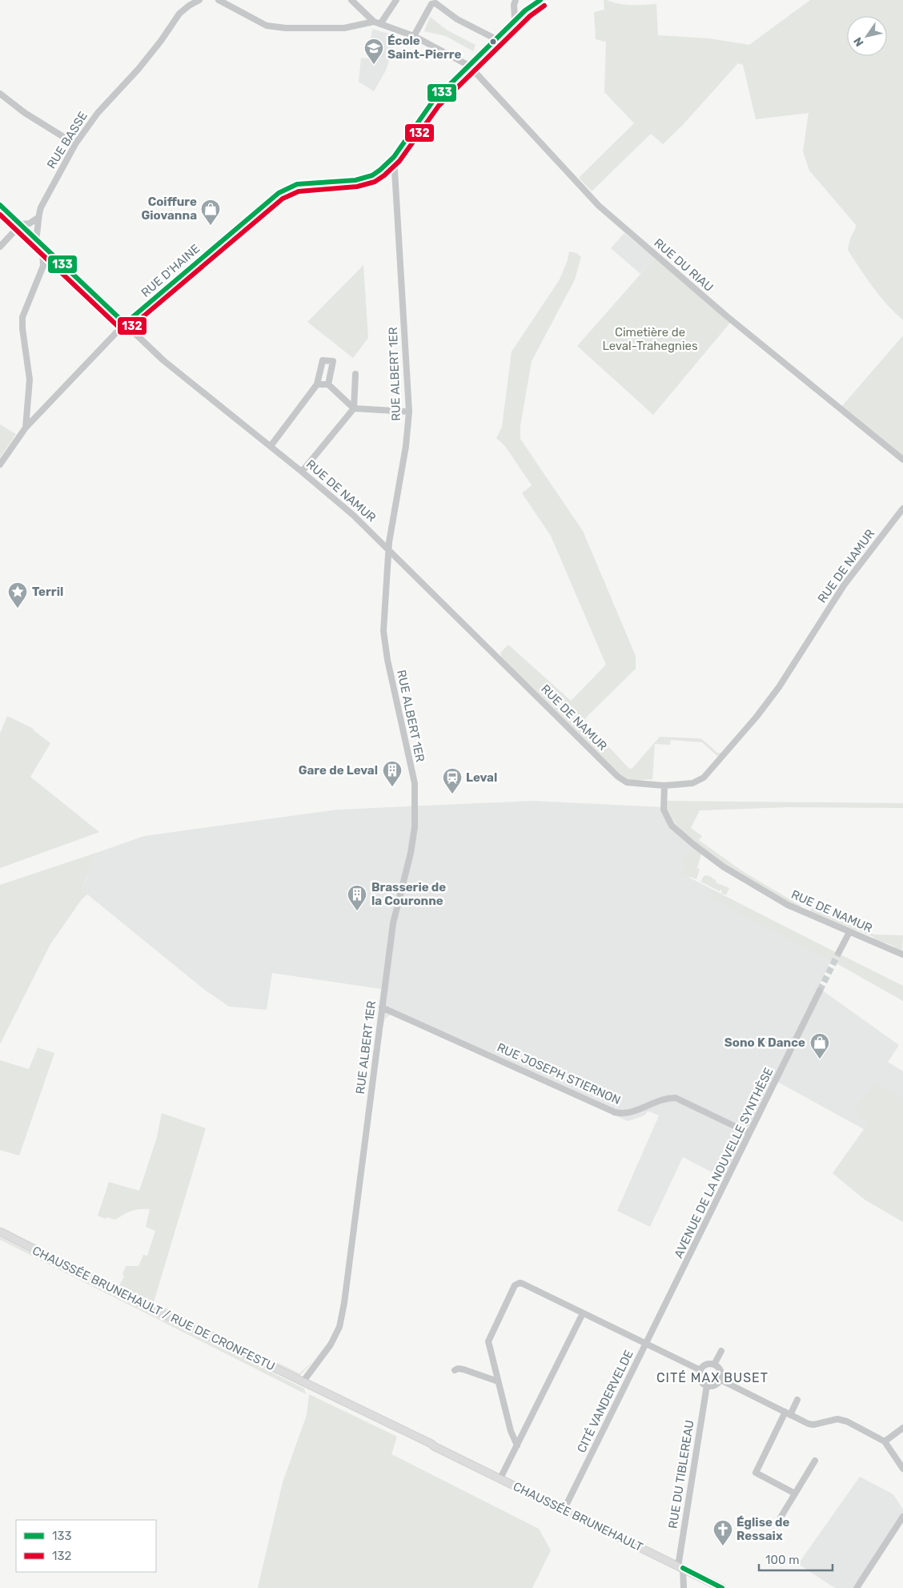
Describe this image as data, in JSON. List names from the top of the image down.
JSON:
{
  "streets": {
    "main road": ["CHAUSSÉE BRUNEHAULT / RUE DE CRONFESTU", "CHAUSSÉE BRUNEHAULT"],
    "street": [
      "RUE BASSE",
      "RUE DU RIAU",
      "RUE D'HAINE",
      "RUE ALBERT 1ER",
      "RUE DE NAMUR",
      "RUE JOSEPH STIERNON",
      "AVENUE DE LA NOUVELLE SYNTHÈSE",
      "CITÉ VANDERVELDE",
      "RUE DU TIBLEREAU"
    ]
  },
  "crossings": [
    ["RUE BASSE", "RUE DE NAMUR"],
    ["RUE D'HAINE", "RUE ALBERT 1ER"],
    ["RUE D'HAINE", "RUE DE NAMUR"],
    ["RUE ALBERT 1ER", "RUE DE NAMUR"],
    ["RUE ALBERT 1ER", "RUE JOSEPH STIERNON"],
    ["RUE ALBERT 1ER", "CHAUSSÉE BRUNEHAULT / RUE DE CRONFESTU"],
    ["RUE ALBERT 1ER", "CHAUSSÉE BRUNEHAULT"],
    ["RUE JOSEPH STIERNON", "AVENUE DE LA NOUVELLE SYNTHÈSE"],
    ["AVENUE DE LA NOUVELLE SYNTHÈSE", "CITÉ VANDERVELDE"],
    ["CHAUSSÉE BRUNEHAULT / RUE DE CRONFESTU", "CHAUSSÉE BRUNEHAULT"],
    ["CITÉ VANDERVELDE", "CHAUSSÉE BRUNEHAULT"],
    ["RUE DU TIBLEREAU", "CHAUSSÉE BRUNEHAULT"]
  ],
  "districts": ["CITÉ MAX BUSET"],
  "parks": ["Cimetière de Leval-Trahegnies"],
  "places": {
    "school or university": ["École Saint-Pierre"],
    "shop": ["Coiffure Giovanna", "Sono K Dance"],
    "place": ["Terril"],
    "building": ["Gare de Leval", "Brasserie de la Couronne"],
    "station": ["Leval"],
    "church": ["Église de Ressaix"]
  },
  "lines": ["transit line 133", "transit line 132"],
  "legend": ["133", "132"],
  "scale_bar": "100 m",
  "north": "bottom left"
}
